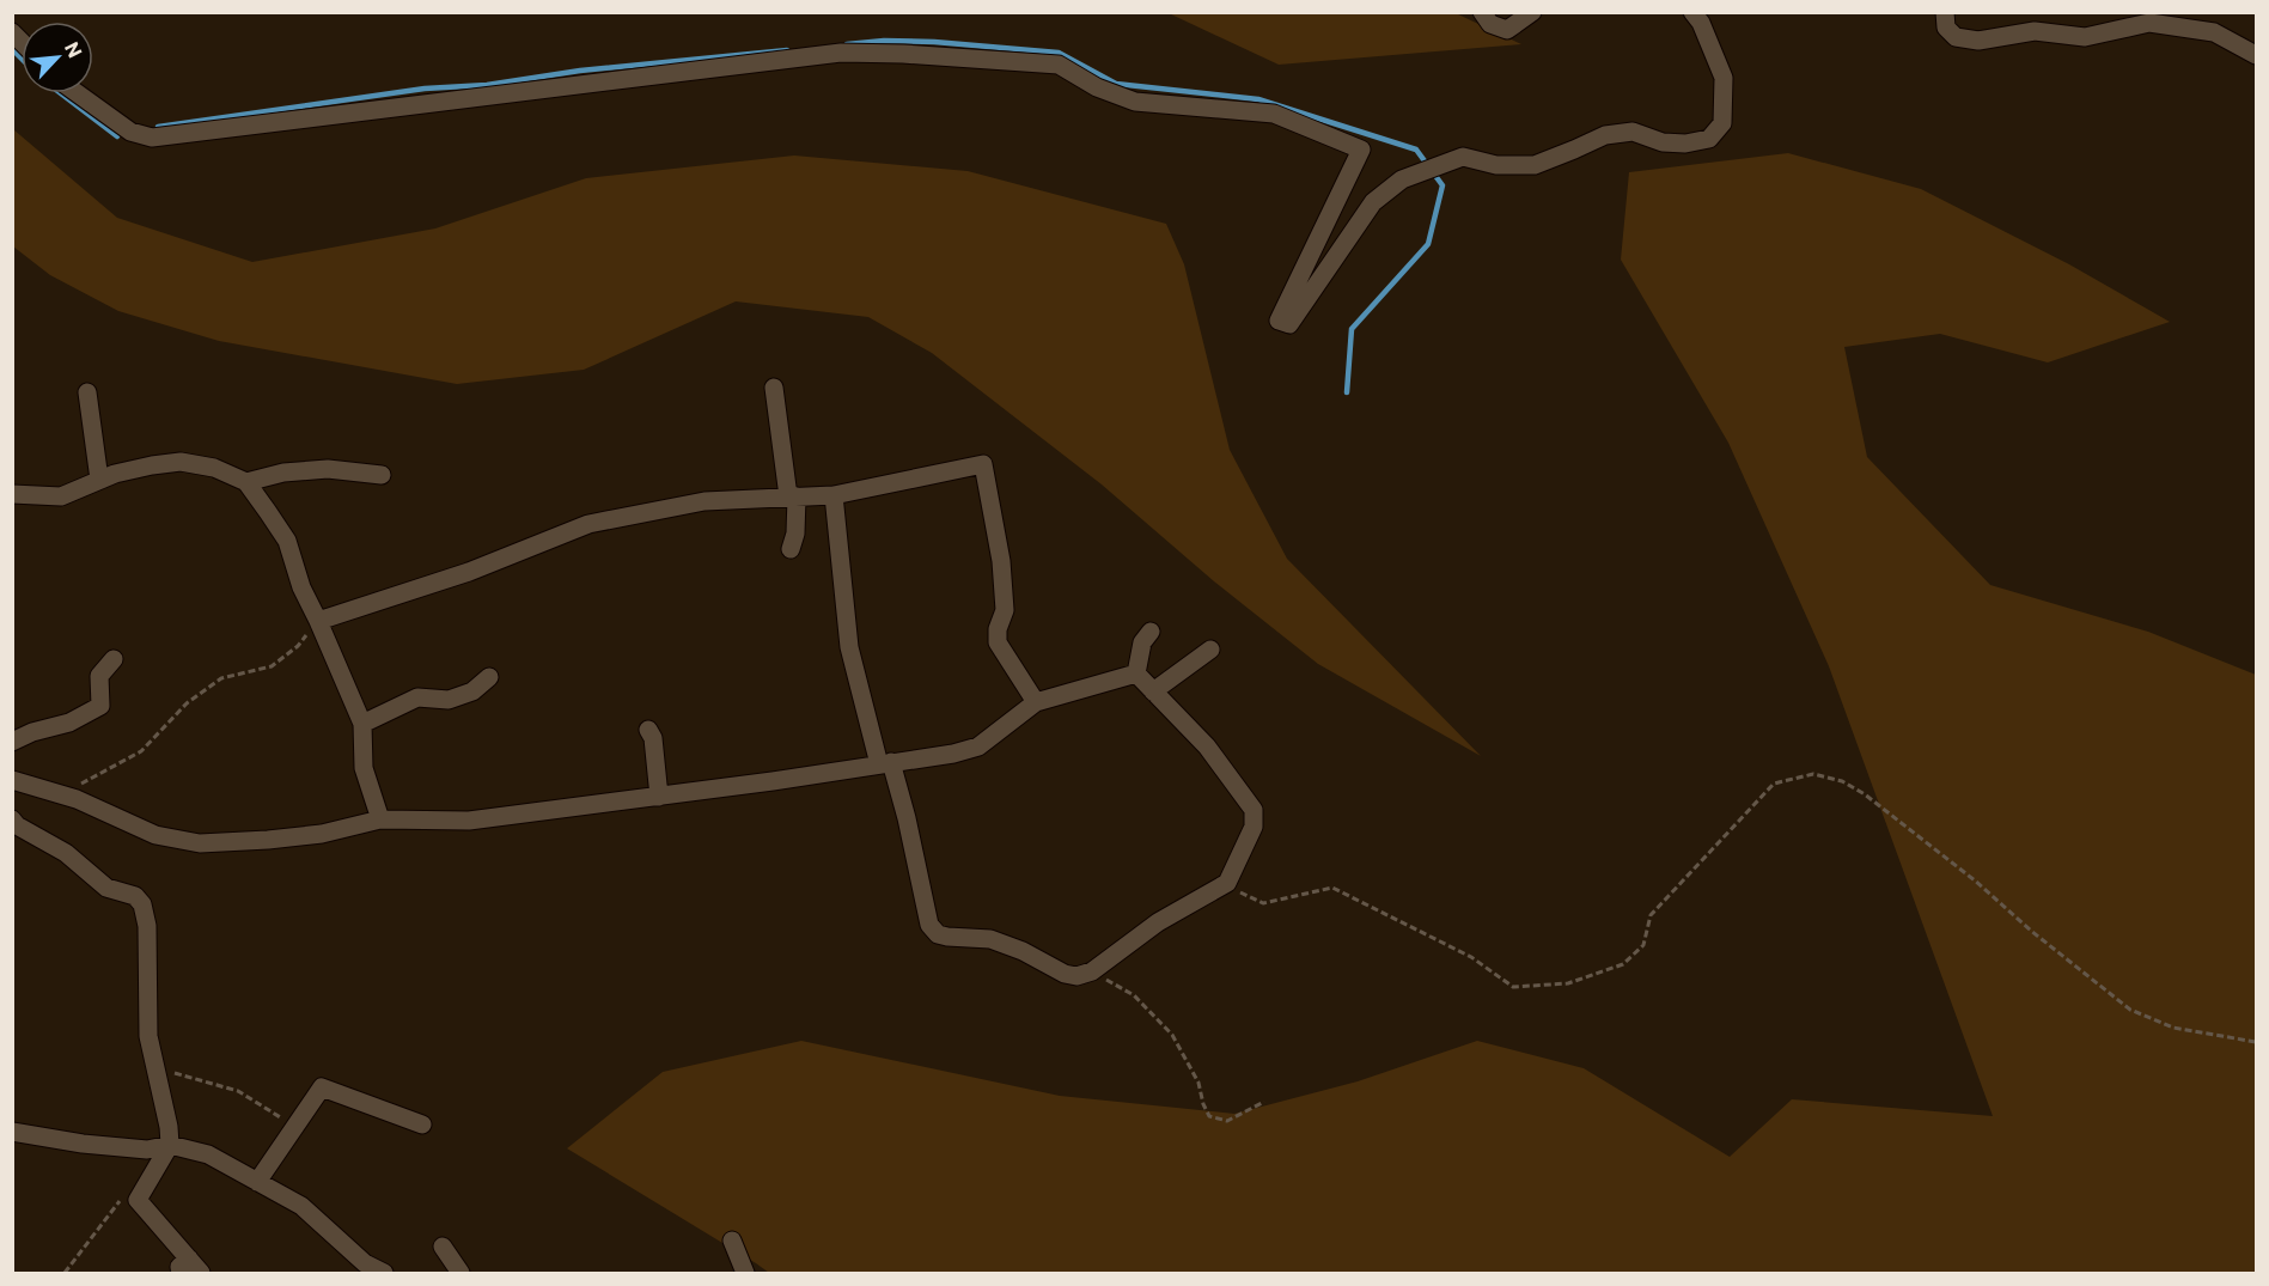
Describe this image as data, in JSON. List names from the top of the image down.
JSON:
{
  "north": "top right"
}
